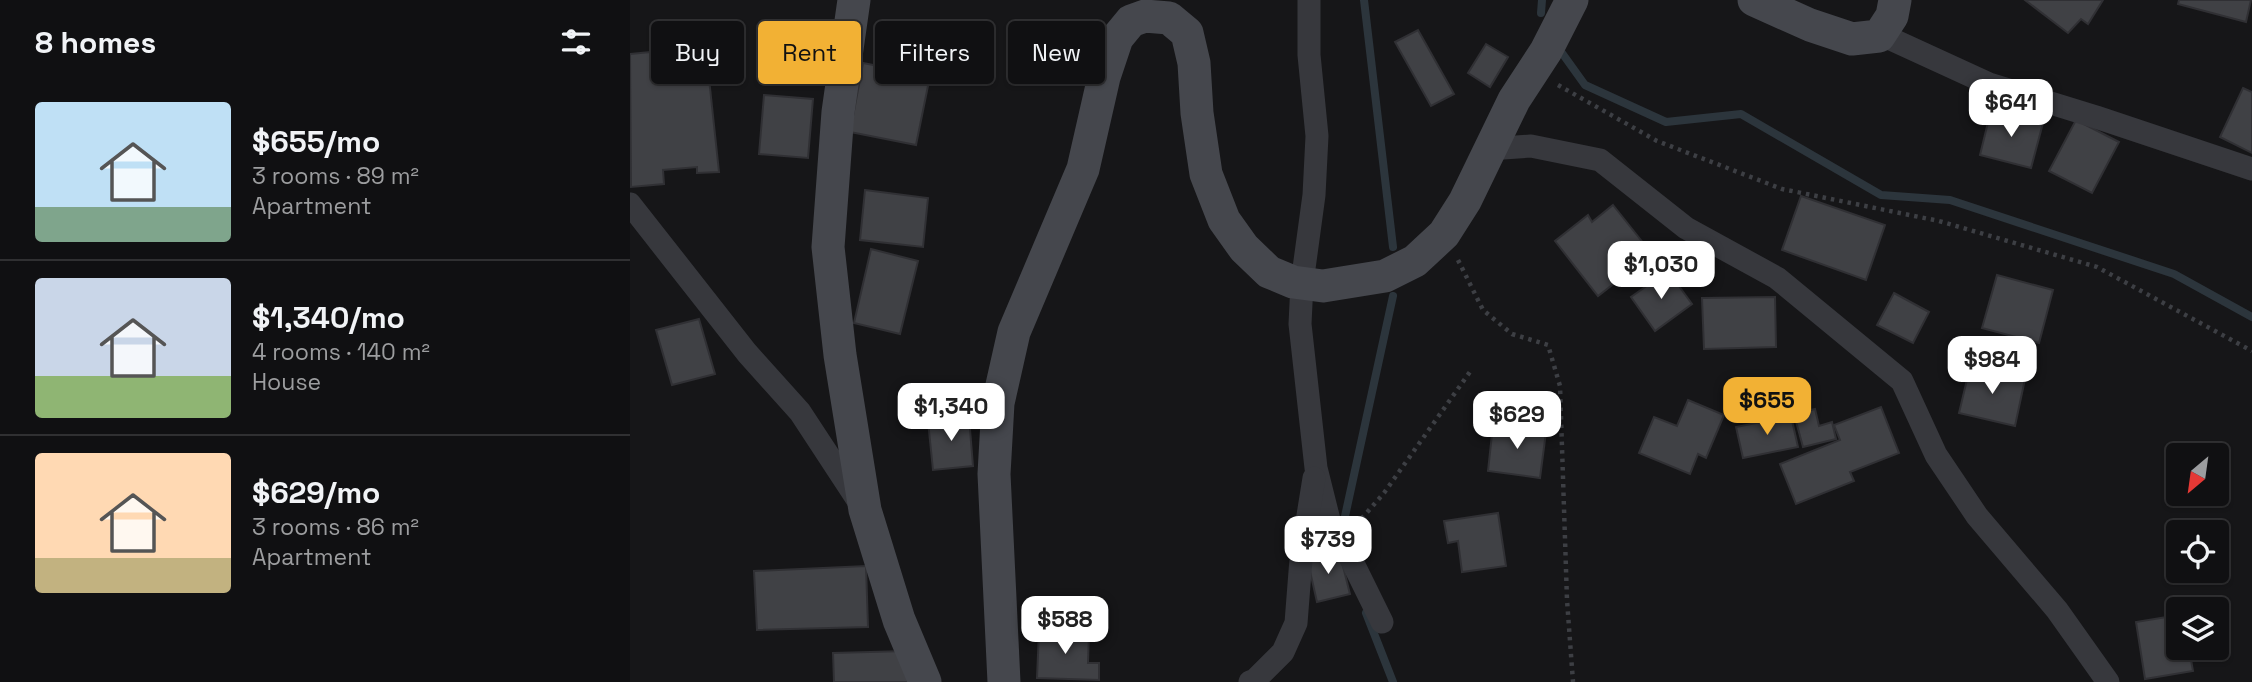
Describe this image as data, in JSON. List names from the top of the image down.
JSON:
{
  "north": "bottom left",
  "page": {
    "heading": "8 homes",
    "chip": [
      "Buy",
      "Rent",
      "Filters",
      "New"
    ],
    "price": [
      "$641",
      "$1,030",
      "$984",
      "$655",
      "$1,340",
      "$629",
      "$739",
      "$588"
    ],
    "list": [
      {
        "name": "$655/mo",
        "note": "3 rooms · 89 m² · Apartment"
      },
      {
        "name": "$1,340/mo",
        "note": "4 rooms · 140 m² · House"
      },
      {
        "name": "$629/mo",
        "note": "3 rooms · 86 m² · Apartment"
      }
    ]
  }
}
